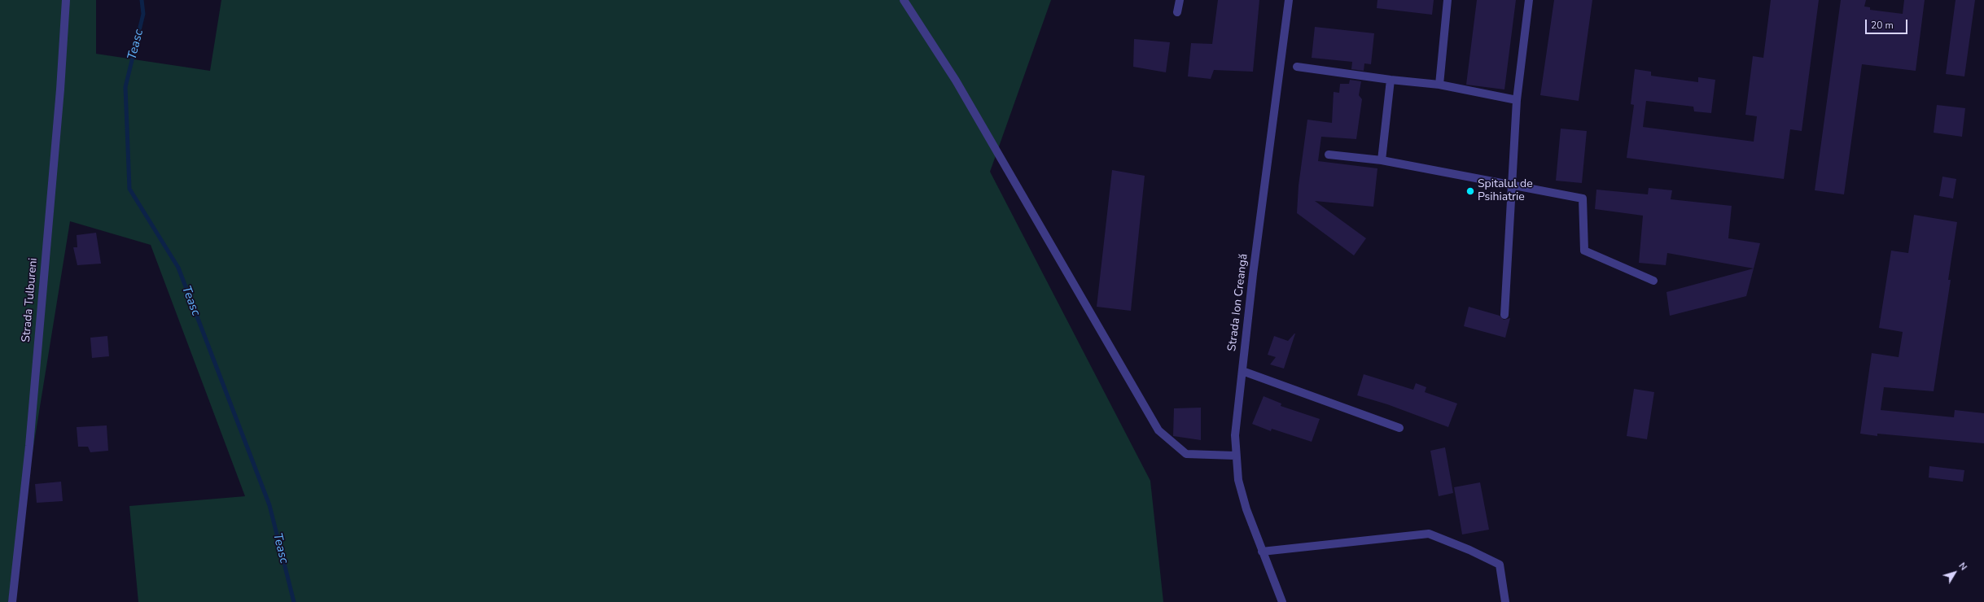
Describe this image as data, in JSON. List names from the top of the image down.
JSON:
{
  "streets": {
    "street": ["Strada Tulbureni", "Strada Ion Creangă"]
  },
  "water": ["Teasc"],
  "places": ["Spitalul de Psihiatrie"],
  "scale_bar": "20 m",
  "north": "top right"
}
